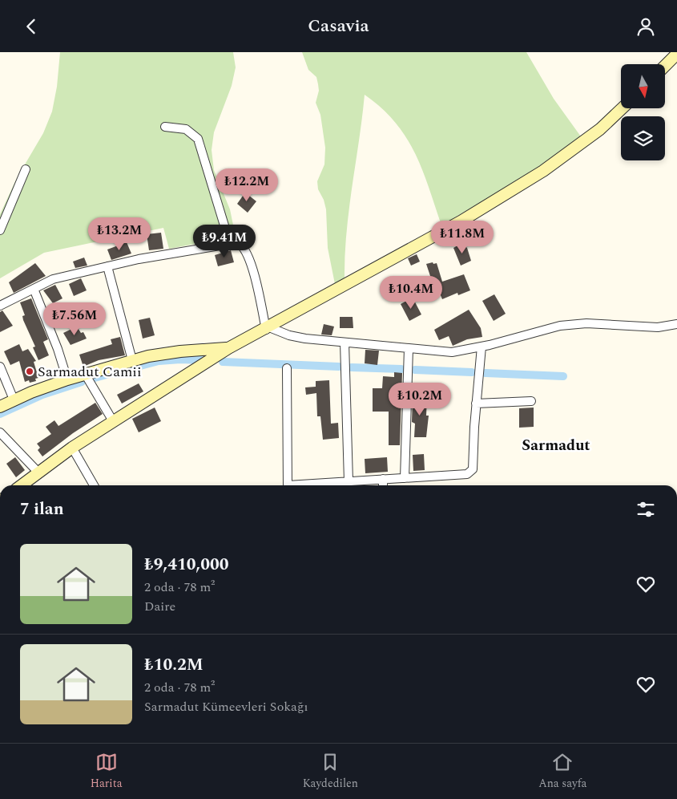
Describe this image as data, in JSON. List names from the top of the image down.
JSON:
{
  "districts": ["Sarmadut"],
  "places": ["Sarmadut Camii"],
  "north": "bottom",
  "page": {
    "header": "Casavia",
    "price": [
      "₺12.2M",
      "₺13.2M",
      "₺11.8M",
      "₺9.41M",
      "₺10.4M",
      "₺7.56M",
      "₺10.2M"
    ],
    "heading": "7 ilan",
    "list": [
      {
        "name": "₺9,410,000",
        "note": "2 oda · 78 m² · Daire"
      },
      {
        "name": "₺10.2M",
        "note": "2 oda · 78 m² · Sarmadut Kümeevleri Sokağı"
      }
    ],
    "tabs": ["Harita", "Kaydedilen", "Ana sayfa"]
  }
}
